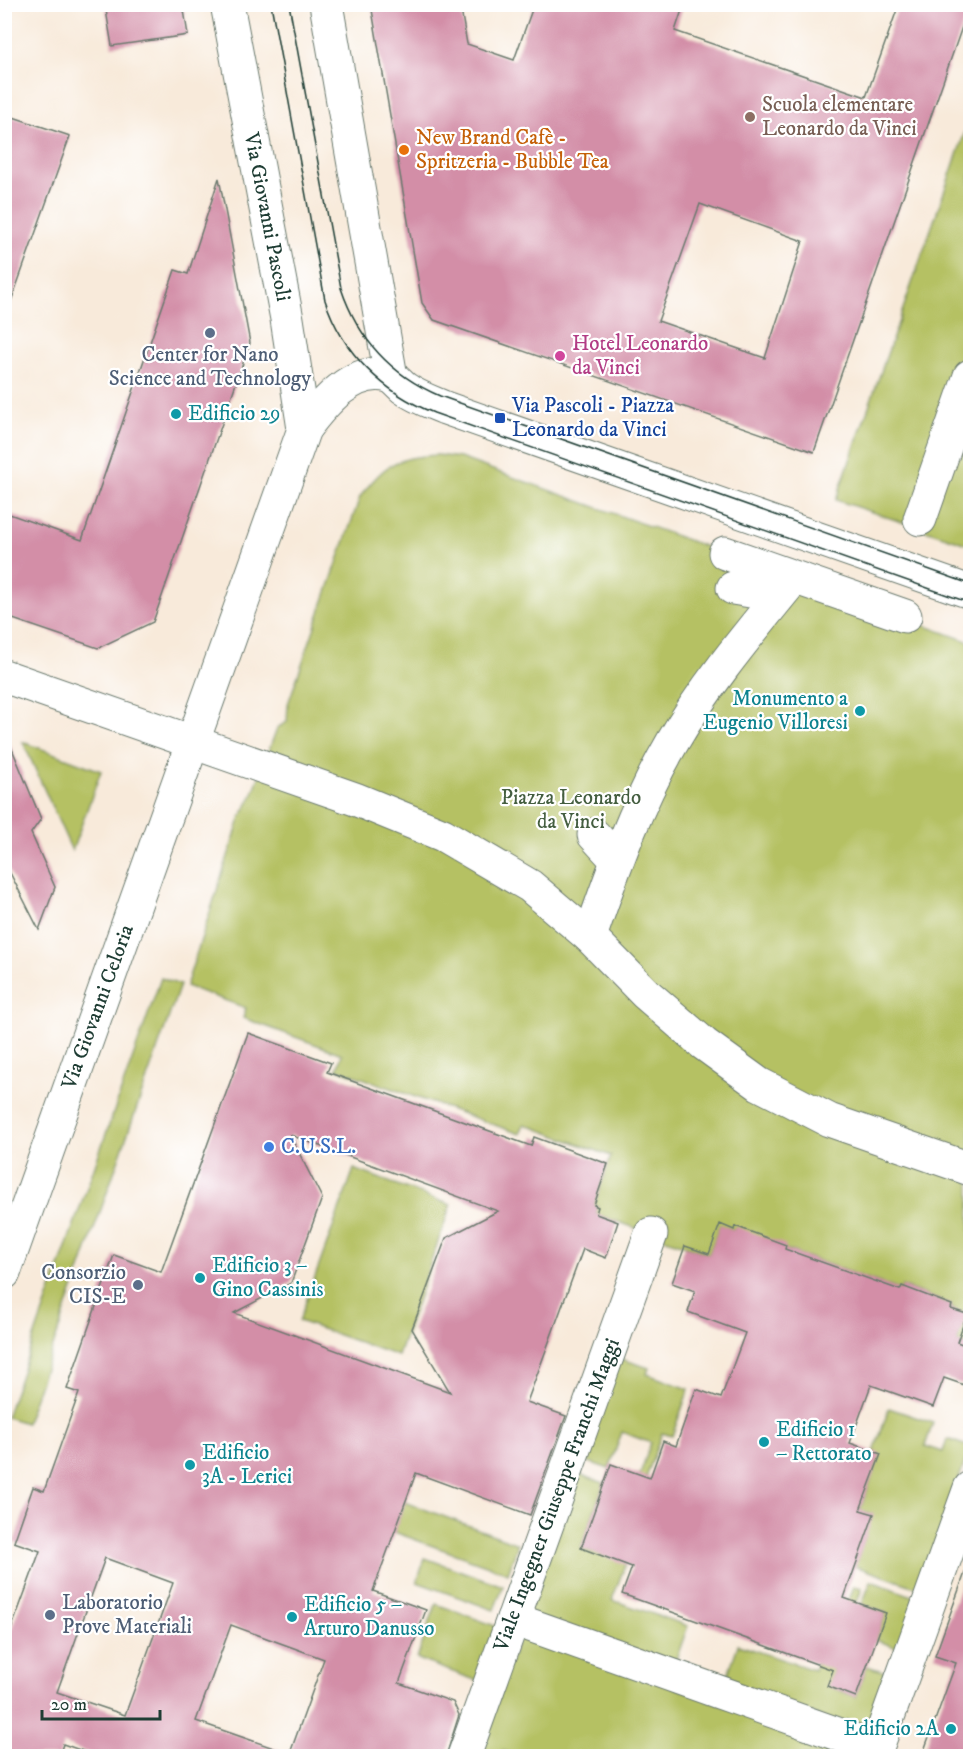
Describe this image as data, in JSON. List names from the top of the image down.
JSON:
{
  "streets": {
    "street": ["Via Giovanni Pascoli", "Via Giovanni Celoria", "Viale Ingegner Giuseppe Franchi Maggi"]
  },
  "parks": ["Piazza Leonardo da Vinci"],
  "places": {
    "other": [
      "Scuola elementare Leonardo da Vinci",
      "New Brand Cafè - Spritzeria - Bubble Tea",
      "Center for Nano Science and Technology",
      "Hotel Leonardo da Vinci",
      "Edificio 29",
      "Monumento a Eugenio Villoresi",
      "C.U.S.L.",
      "Edificio 3 – Gino Cassinis",
      "Consorzio CIS-E",
      "Edificio 1 – Rettorato",
      "Edificio 3A - Lerici",
      "Laboratorio Prove Materiali",
      "Edificio 5 – Arturo Danusso",
      "Edificio 2A"
    ],
    "transit": ["Via Pascoli - Piazza Leonardo da Vinci"]
  },
  "scale_bar": "20 m"
}
